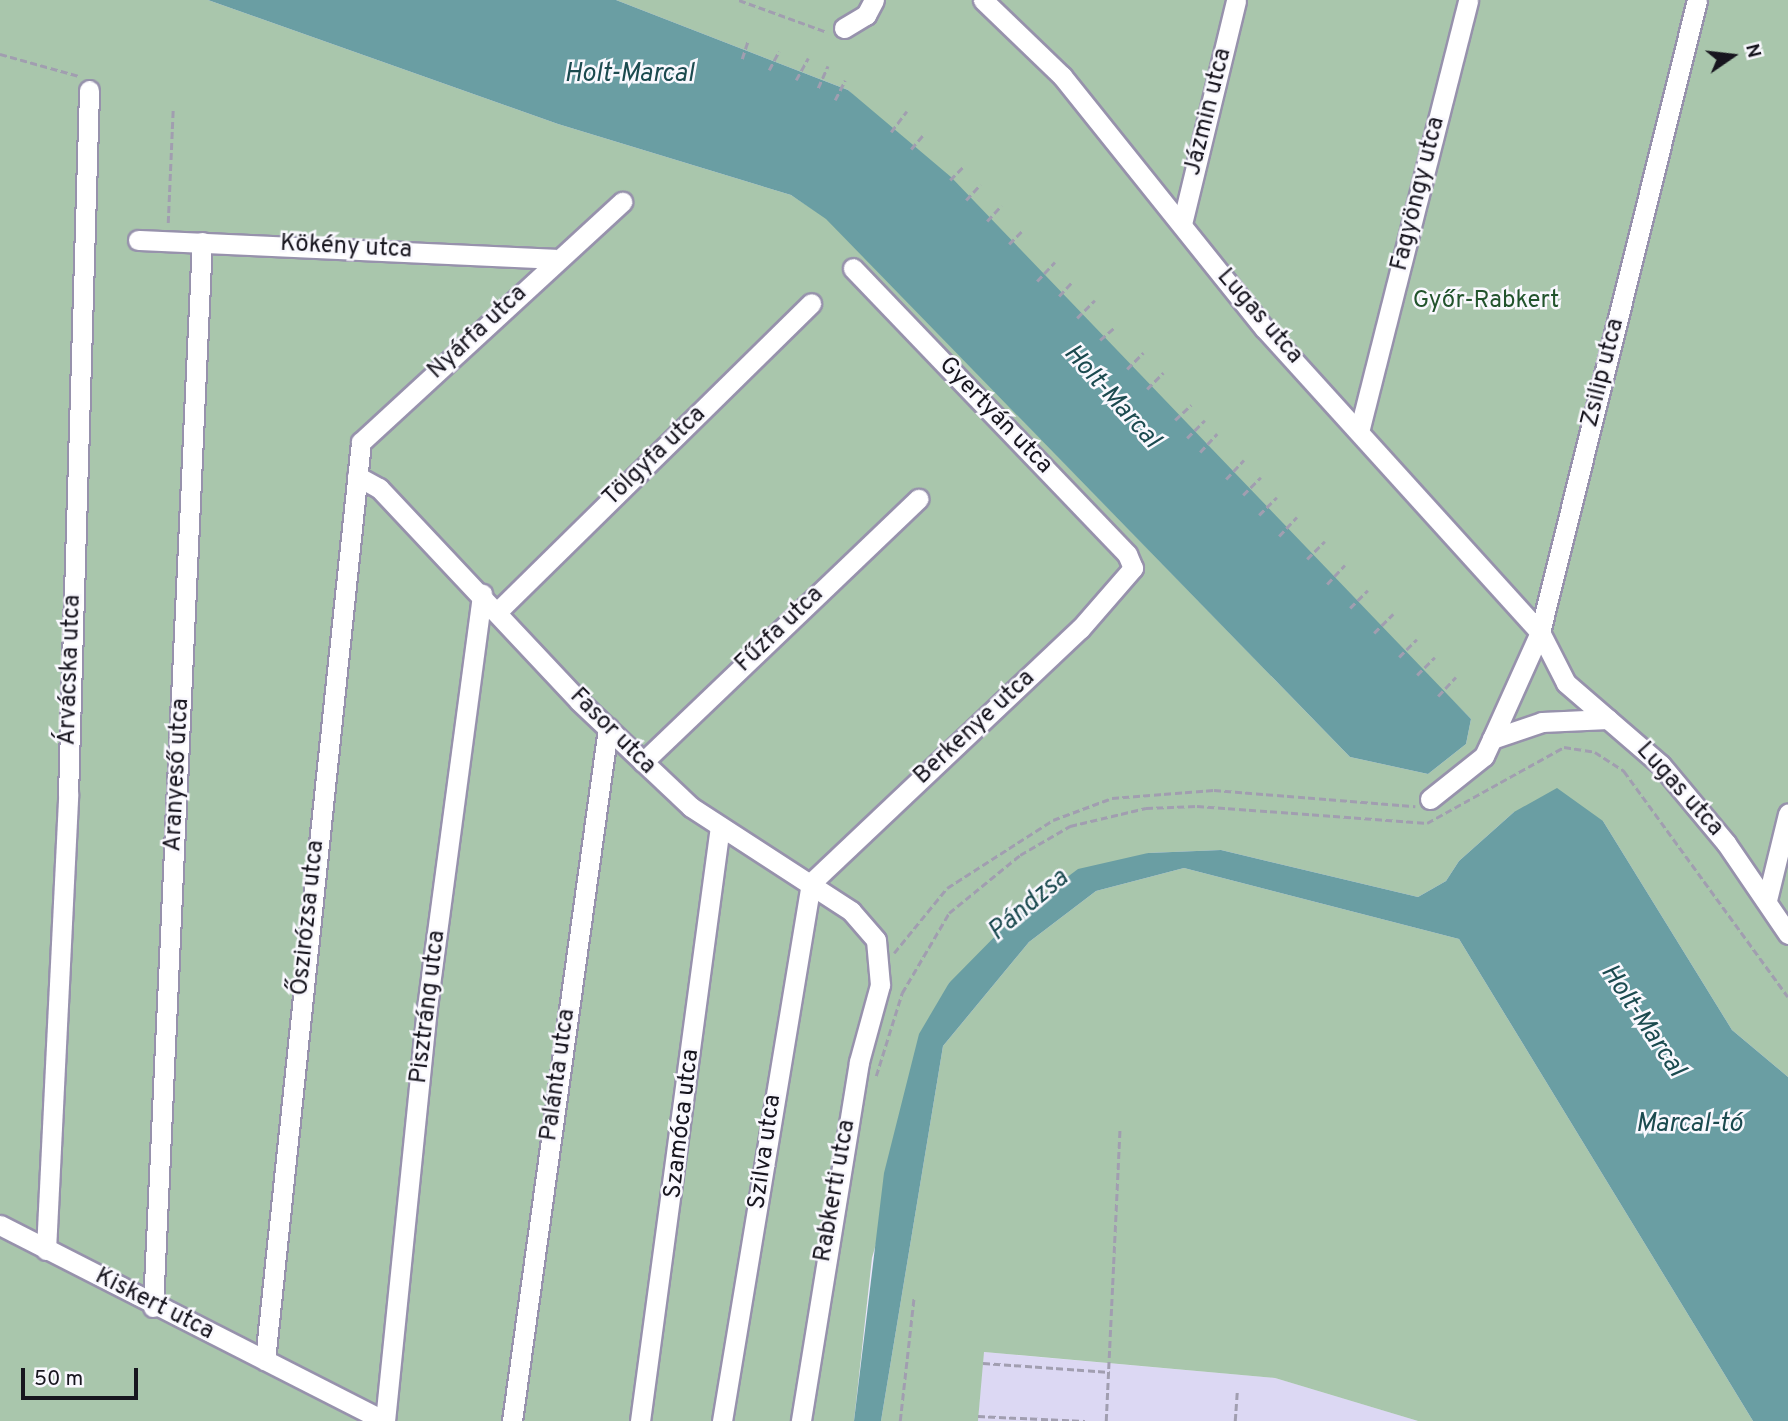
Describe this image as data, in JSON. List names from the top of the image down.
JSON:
{
  "streets": {
    "street": [
      "Jázmin utca",
      "Fagyöngy utca",
      "Kökény utca",
      "Lugas utca",
      "Nyárfa utca",
      "Zsilip utca",
      "Gyertyán utca",
      "Tölgyfa utca",
      "Fűzfa utca",
      "Árvácska utca",
      "Berkenye utca",
      "Fasor utca",
      "Aranyeső utca",
      "Őszirózsa utca",
      "Pisztráng utca",
      "Palánta utca",
      "Szamóca utca",
      "Szilva utca",
      "Rabkerti utca",
      "Kiskert utca"
    ]
  },
  "crossings": [
    ["Jázmin utca", "Lugas utca"],
    ["Fagyöngy utca", "Lugas utca"],
    ["Kökény utca", "Nyárfa utca"],
    ["Kökény utca", "Aranyeső utca"],
    ["Lugas utca", "Zsilip utca"],
    ["Nyárfa utca", "Fasor utca"],
    ["Nyárfa utca", "Őszirózsa utca"],
    ["Gyertyán utca", "Berkenye utca"],
    ["Tölgyfa utca", "Fasor utca"],
    ["Fűzfa utca", "Fasor utca"],
    ["Árvácska utca", "Kiskert utca"],
    ["Berkenye utca", "Fasor utca"],
    ["Berkenye utca", "Szilva utca"],
    ["Fasor utca", "Őszirózsa utca"],
    ["Fasor utca", "Pisztráng utca"],
    ["Fasor utca", "Palánta utca"],
    ["Fasor utca", "Szamóca utca"],
    ["Fasor utca", "Szilva utca"],
    ["Fasor utca", "Rabkerti utca"],
    ["Aranyeső utca", "Kiskert utca"],
    ["Őszirózsa utca", "Kiskert utca"],
    ["Pisztráng utca", "Kiskert utca"]
  ],
  "water": ["Holt-Marcal", "Pándzsa", "Marcal-tó"],
  "parks": ["Győr-Rabkert"],
  "scale_bar": "50 m",
  "north": "right"
}
